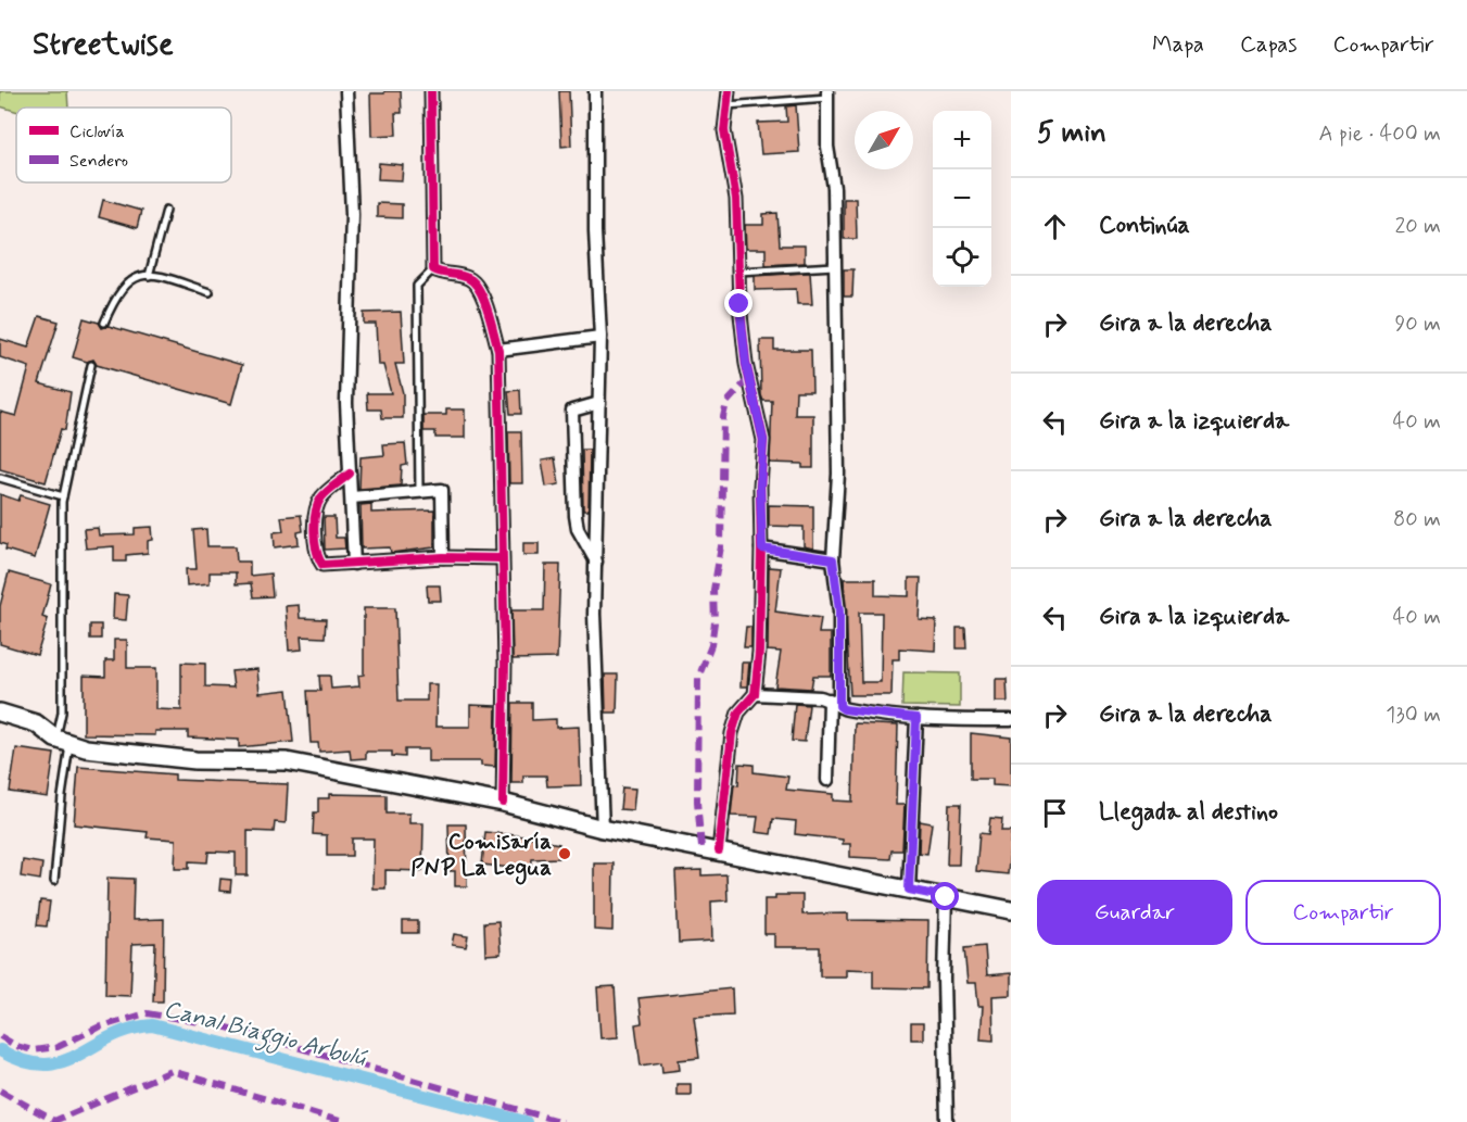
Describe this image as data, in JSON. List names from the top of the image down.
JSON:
{
  "water": ["Canal Biaggio Arbulú"],
  "places": ["Comisaría PNP La Legua"],
  "legend": ["Ciclovía", "Sendero"],
  "north": "top right",
  "page": {
    "header": "Streetwise",
    "nav": ["Mapa", "Capas", "Compartir"],
    "heading": ["5 min", "A pie · 400 m"],
    "map_buttons": ["+", "−"],
    "list": [
      ["Continúa", "20 m"],
      ["Gira a la derecha", "90 m"],
      ["Gira a la izquierda", "40 m"],
      ["Gira a la derecha", "80 m"],
      ["Gira a la izquierda", "40 m"],
      ["Gira a la derecha", "130 m"],
      "Llegada al destino"
    ],
    "buttons": ["Guardar", "Compartir"]
  }
}
